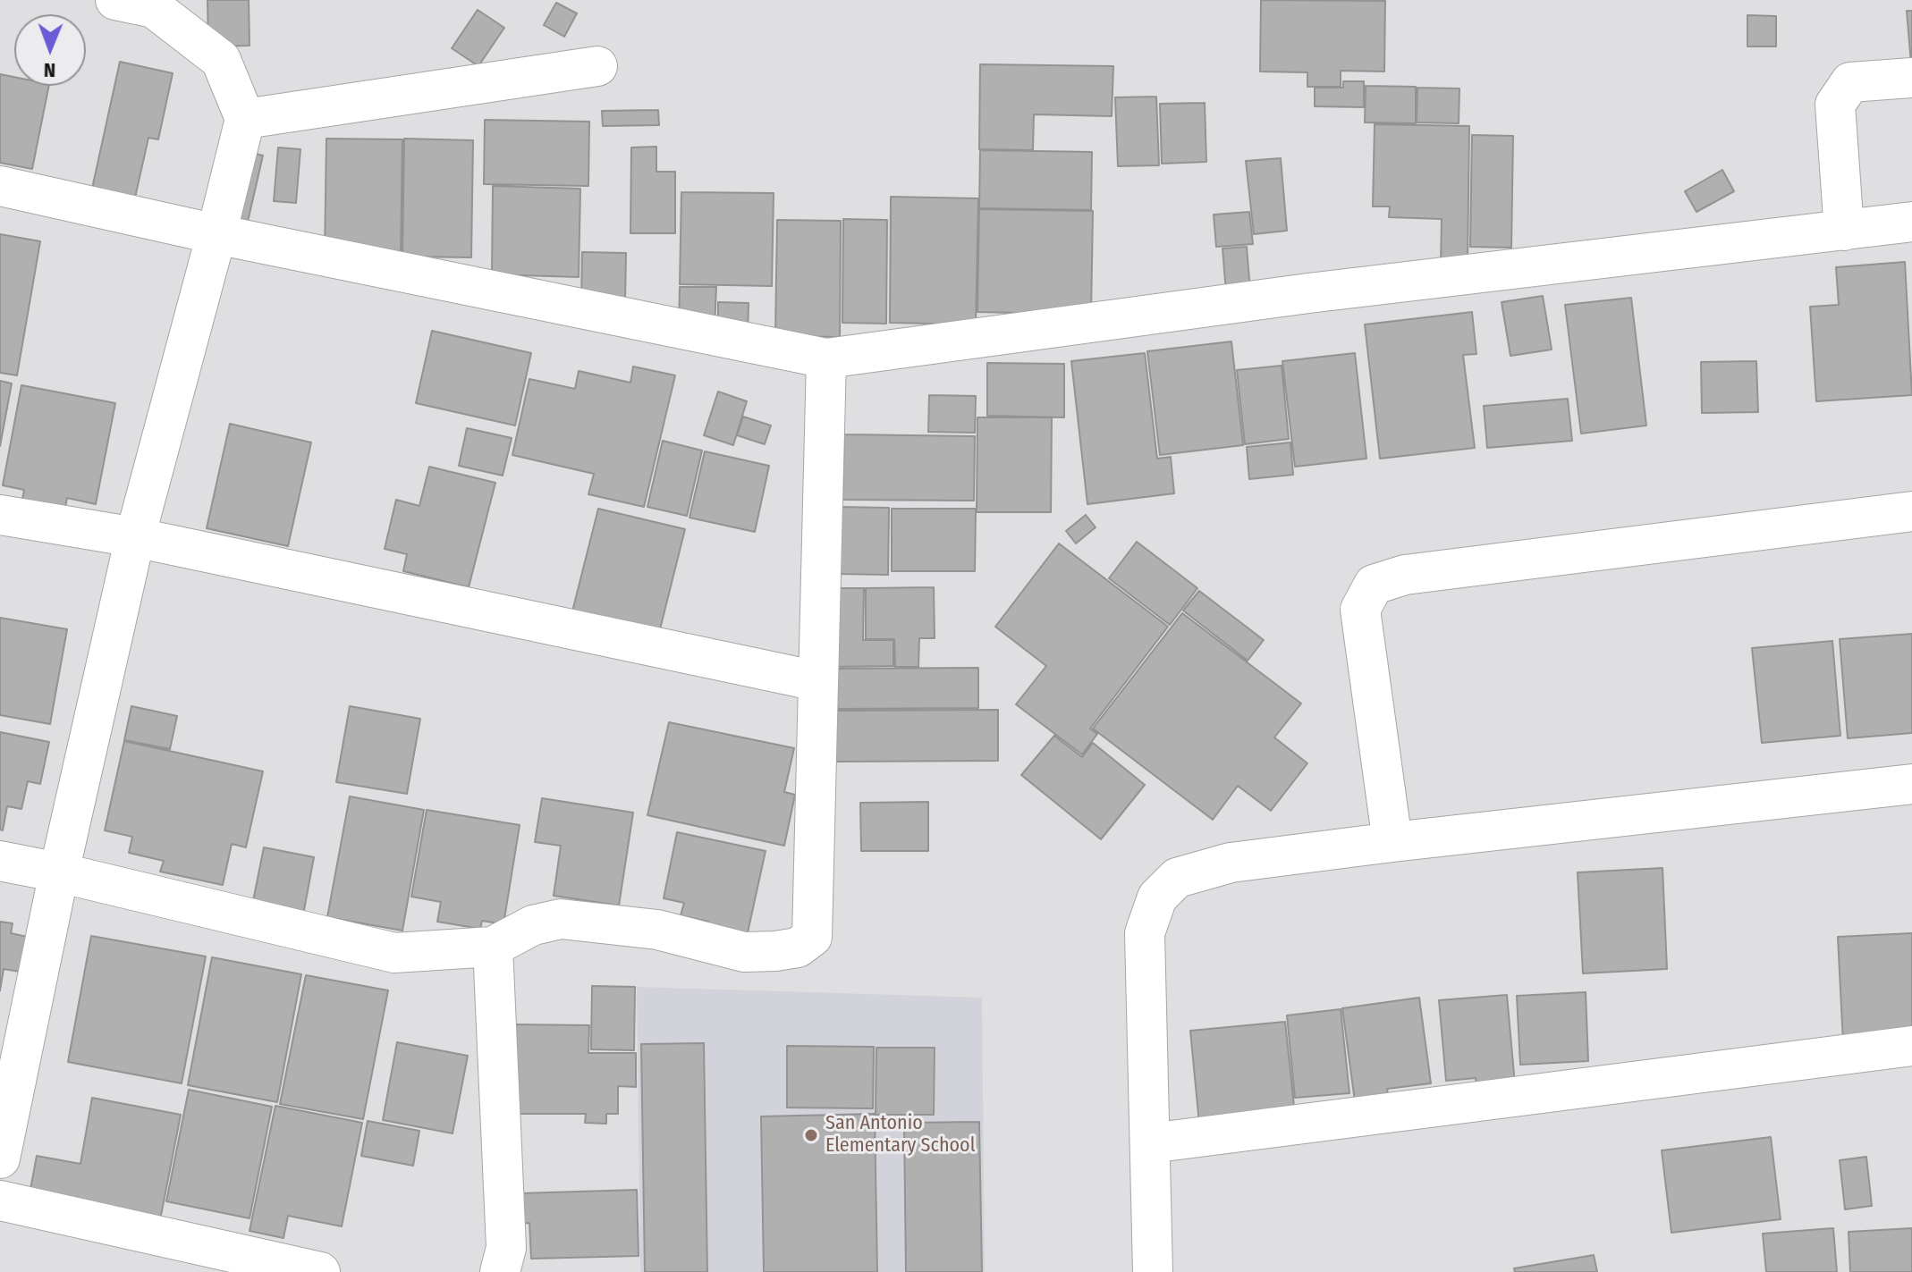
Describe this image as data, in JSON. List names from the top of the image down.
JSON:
{
  "places": ["San Antonio Elementary School"],
  "north": "bottom"
}
